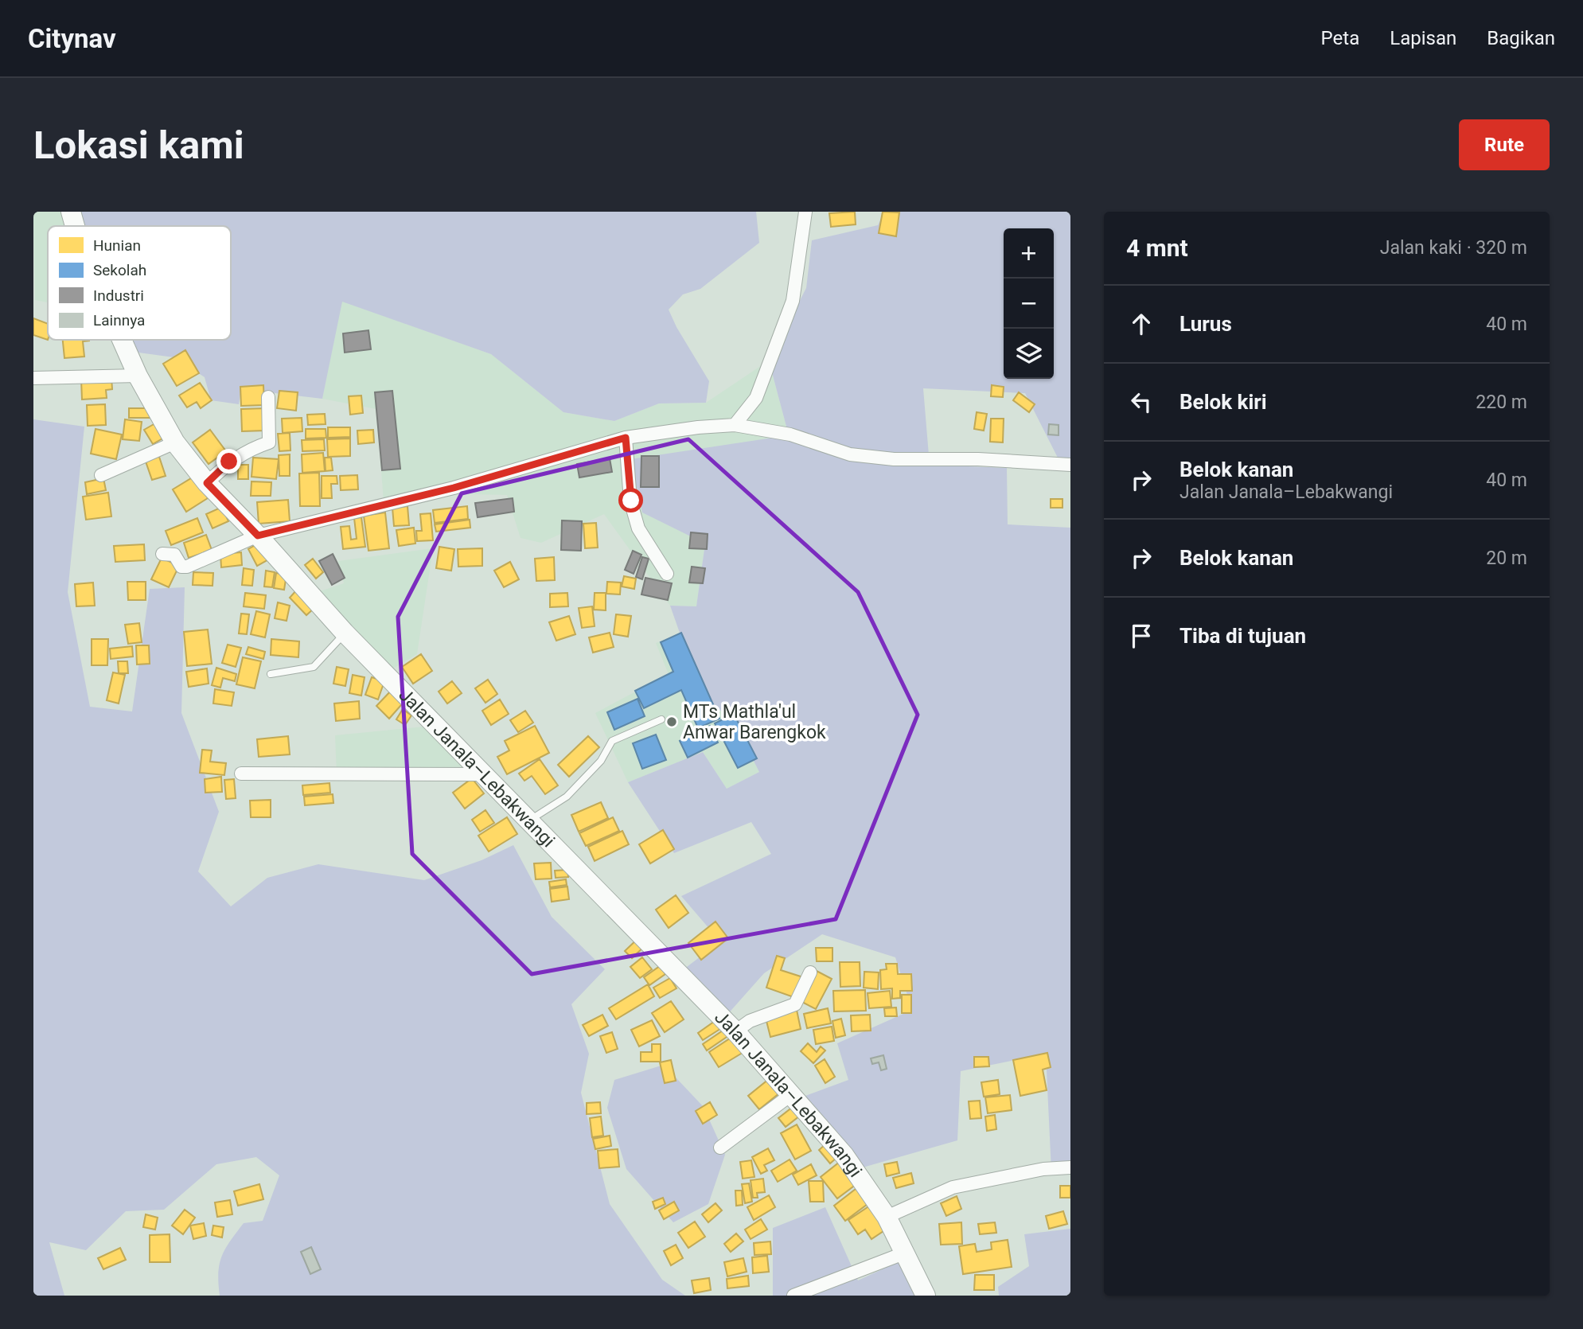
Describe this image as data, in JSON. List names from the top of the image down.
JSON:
{
  "streets": {
    "main road": ["Jalan Janala–Lebakwangi"]
  },
  "places": ["MTs Mathla'ul Anwar Barengkok"],
  "legend": [
    "Hunian",
    "Sekolah",
    "Industri",
    "Lainnya"
  ],
  "page": {
    "header": "Citynav",
    "nav": ["Peta", "Lapisan", "Bagikan"],
    "buttons": "Rute",
    "title": "Lokasi kami",
    "heading": ["4 mnt", "Jalan kaki · 320 m"],
    "map_buttons": ["+", "−"],
    "list": [
      ["Lurus", "40 m"],
      ["Belok kiri", "220 m"],
      ["Belok kanan", "Jalan Janala–Lebakwangi", "40 m"],
      ["Belok kanan", "20 m"],
      "Tiba di tujuan"
    ]
  }
}
